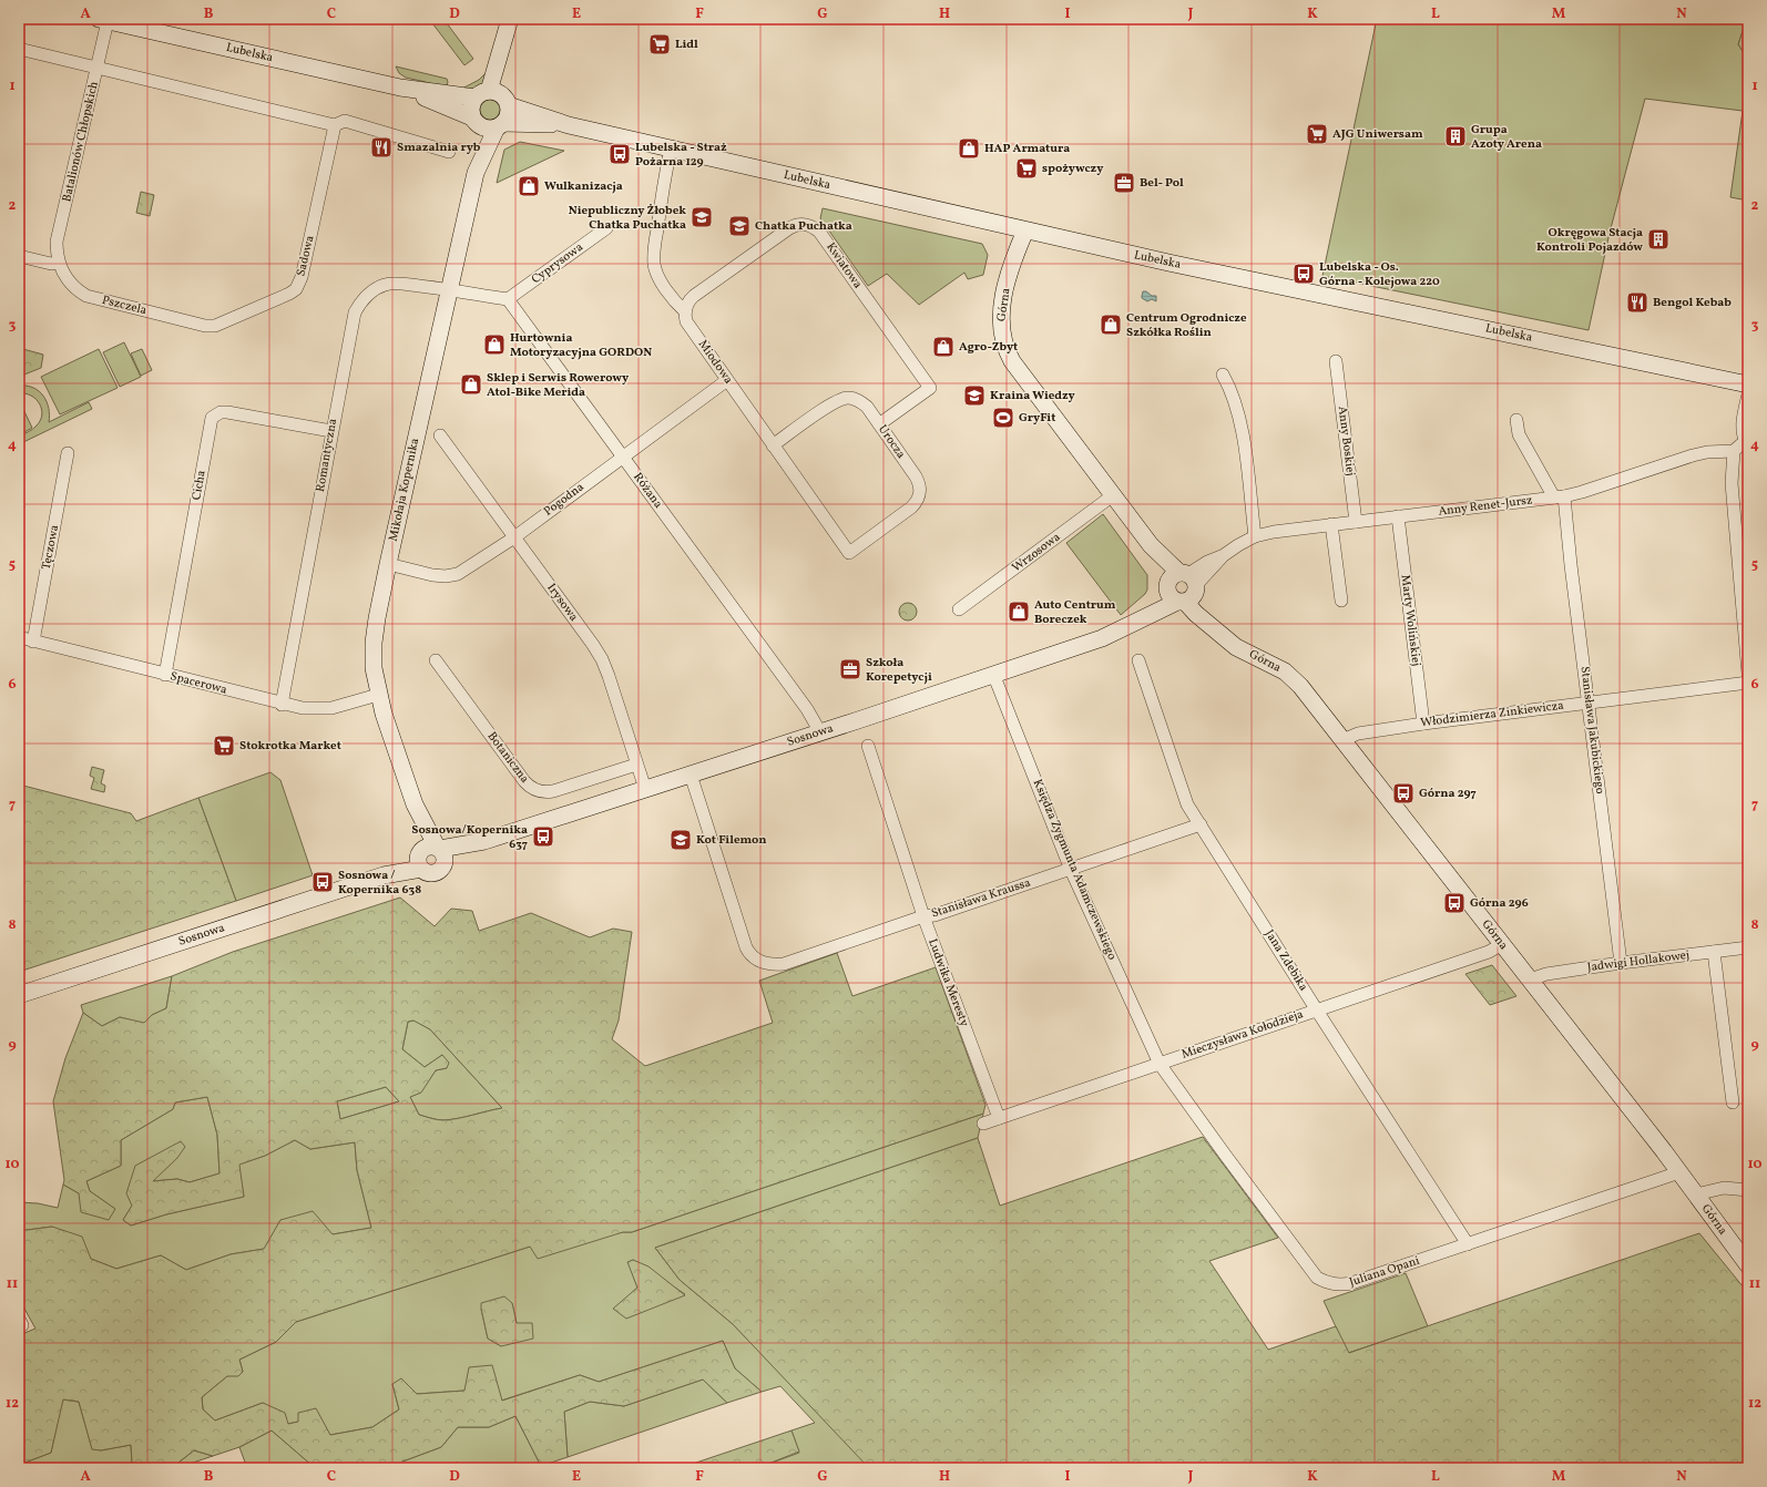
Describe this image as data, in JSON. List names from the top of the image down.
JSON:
{
  "streets": {
    "street": [
      "Lubelska",
      "Batalionów Chłopskich",
      "Sadowa",
      "Cyprysowa",
      "Kwiatowa",
      "Górna",
      "Pszczela",
      "Miodowa",
      "Anny Boskiej",
      "Urocza",
      "Romantyczna",
      "Cicha",
      "Mikołaja Kopernika",
      "Różana",
      "Pogodna",
      "Anny Renet-Jursz",
      "Tęczowa",
      "Wrzosowa",
      "Irysowa",
      "Marty Wolińskiej",
      "Spacerowa",
      "Włodzimierza Zinkiewicza",
      "Stanisława Jakubickiego",
      "Sosnowa",
      "Botaniczna",
      "Księdza Zygmunta Adamczewskiego",
      "Stanisława Kraussa",
      "Jana Zdebika",
      "Jadwigi Hollakowej",
      "Ludwika Meresty",
      "Mieczysława Kołodzieja",
      "Juliana Opani"
    ]
  },
  "crossings": [
    ["Lubelska", "Batalionów Chłopskich"],
    ["Lubelska", "Górna"],
    ["Lubelska", "Miodowa"],
    ["Lubelska", "Mikołaja Kopernika"],
    ["Batalionów Chłopskich", "Pszczela"],
    ["Sadowa", "Pszczela"],
    ["Cyprysowa", "Różana"],
    ["Kwiatowa", "Miodowa"],
    ["Kwiatowa", "Urocza"],
    ["Górna", "Anny Renet-Jursz"],
    ["Górna", "Wrzosowa"],
    ["Górna", "Włodzimierza Zinkiewicza"],
    ["Górna", "Sosnowa"],
    ["Górna", "Jadwigi Hollakowej"],
    ["Górna", "Mieczysława Kołodzieja"],
    ["Górna", "Juliana Opani"],
    ["Miodowa", "Urocza"],
    ["Miodowa", "Pogodna"],
    ["Anny Boskiej", "Anny Renet-Jursz"],
    ["Romantyczna", "Cicha"],
    ["Romantyczna", "Mikołaja Kopernika"],
    ["Romantyczna", "Spacerowa"],
    ["Cicha", "Spacerowa"],
    ["Mikołaja Kopernika", "Pogodna"],
    ["Mikołaja Kopernika", "Spacerowa"],
    ["Mikołaja Kopernika", "Sosnowa"],
    ["Różana", "Pogodna"],
    ["Różana", "Sosnowa"],
    ["Pogodna", "Irysowa"],
    ["Anny Renet-Jursz", "Marty Wolińskiej"],
    ["Anny Renet-Jursz", "Stanisława Jakubickiego"],
    ["Anny Renet-Jursz", "Sosnowa"],
    ["Tęczowa", "Spacerowa"],
    ["Irysowa", "Sosnowa"],
    ["Irysowa", "Botaniczna"],
    ["Marty Wolińskiej", "Włodzimierza Zinkiewicza"],
    ["Włodzimierza Zinkiewicza", "Stanisława Jakubickiego"],
    ["Stanisława Jakubickiego", "Jadwigi Hollakowej"],
    ["Sosnowa", "Księdza Zygmunta Adamczewskiego"],
    ["Sosnowa", "Stanisława Kraussa"],
    ["Księdza Zygmunta Adamczewskiego", "Stanisława Kraussa"],
    ["Księdza Zygmunta Adamczewskiego", "Mieczysława Kołodzieja"],
    ["Księdza Zygmunta Adamczewskiego", "Juliana Opani"],
    ["Stanisława Kraussa", "Jana Zdebika"],
    ["Stanisława Kraussa", "Ludwika Meresty"],
    ["Jana Zdebika", "Mieczysława Kołodzieja"],
    ["Jana Zdebika", "Juliana Opani"],
    ["Ludwika Meresty", "Mieczysława Kołodzieja"],
    ["Mieczysława Kołodzieja", "Juliana Opani"]
  ],
  "places": {
    "supermarket": [
      "Lidl",
      "AJG Uniwersam",
      "spożywczy",
      "Stokrotka Market"
    ],
    "building": ["Grupa Azoty Arena", "Okręgowa Stacja Kontroli Pojazdów"],
    "restaurant": ["Smazalnia ryb", "Bengol Kebab"],
    "shop": [
      "HAP Armatura",
      "Wulkanizacja",
      "Centrum Ogrodnicze Szkółka Roślin",
      "Hurtownia Motoryzacyjna GORDON",
      "Agro-Zbyt",
      "Sklep i Serwis Rowerowy Atol-Bike Merida",
      "Auto Centrum Boreczek"
    ],
    "bus stop": [
      "Lubelska - Straż Pożarna 129",
      "Lubelska - Os. Górna - Kolejowa 220",
      "Górna 297",
      "Sosnowa/Kopernika 637",
      "Sosnowa / Kopernika 638",
      "Górna 296"
    ],
    "office": ["Bel- Pol", "Szkoła Korepetycji"],
    "school or university": [
      "Niepubliczny Żłobek Chatka Puchatka",
      "Chatka Puchatka",
      "Kraina Wiedzy",
      "Kot Filemon"
    ],
    "sports": ["GryFit"]
  },
  "grid": {
    "columns": [
      "A",
      "B",
      "C",
      "D",
      "E",
      "F",
      "G",
      "H",
      "I",
      "J",
      "K",
      "L",
      "M",
      "N"
    ],
    "rows": [
      "1",
      "2",
      "3",
      "4",
      "5",
      "6",
      "7",
      "8",
      "9",
      "10",
      "11",
      "12"
    ]
  }
}
